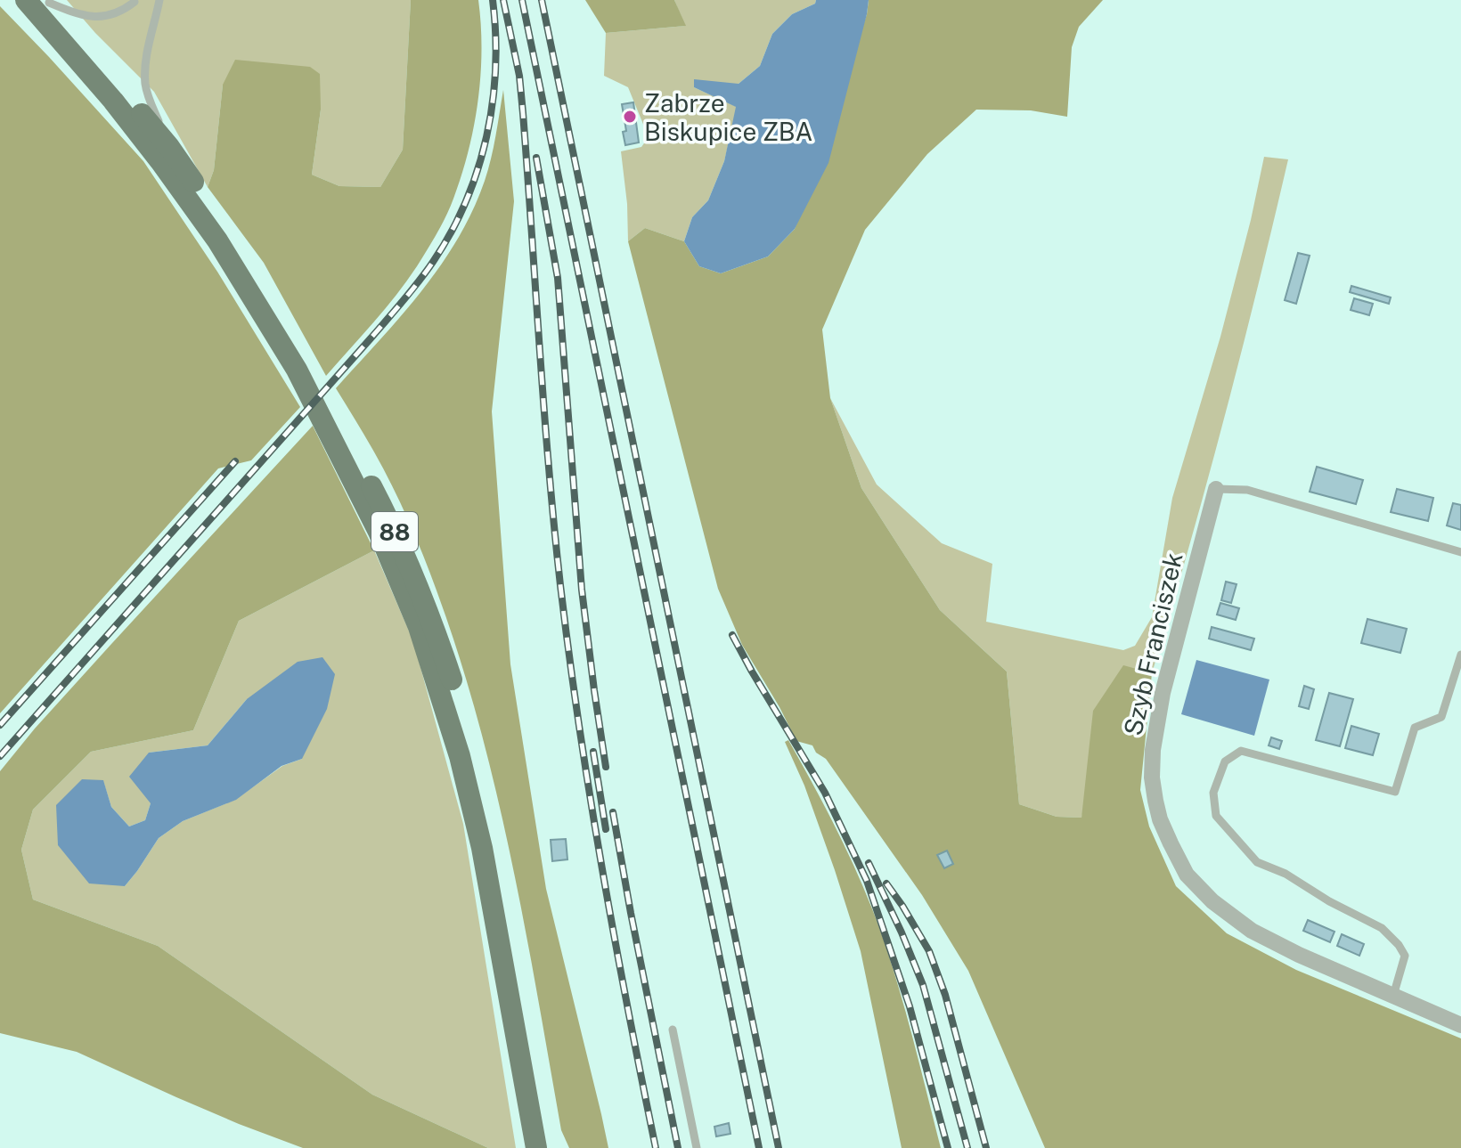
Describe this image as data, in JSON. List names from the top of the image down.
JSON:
{
  "streets": {
    "main road": ["88"],
    "street": ["Szyb Franciszek"]
  },
  "places": ["Zabrze Biskupice ZBA"]
}
